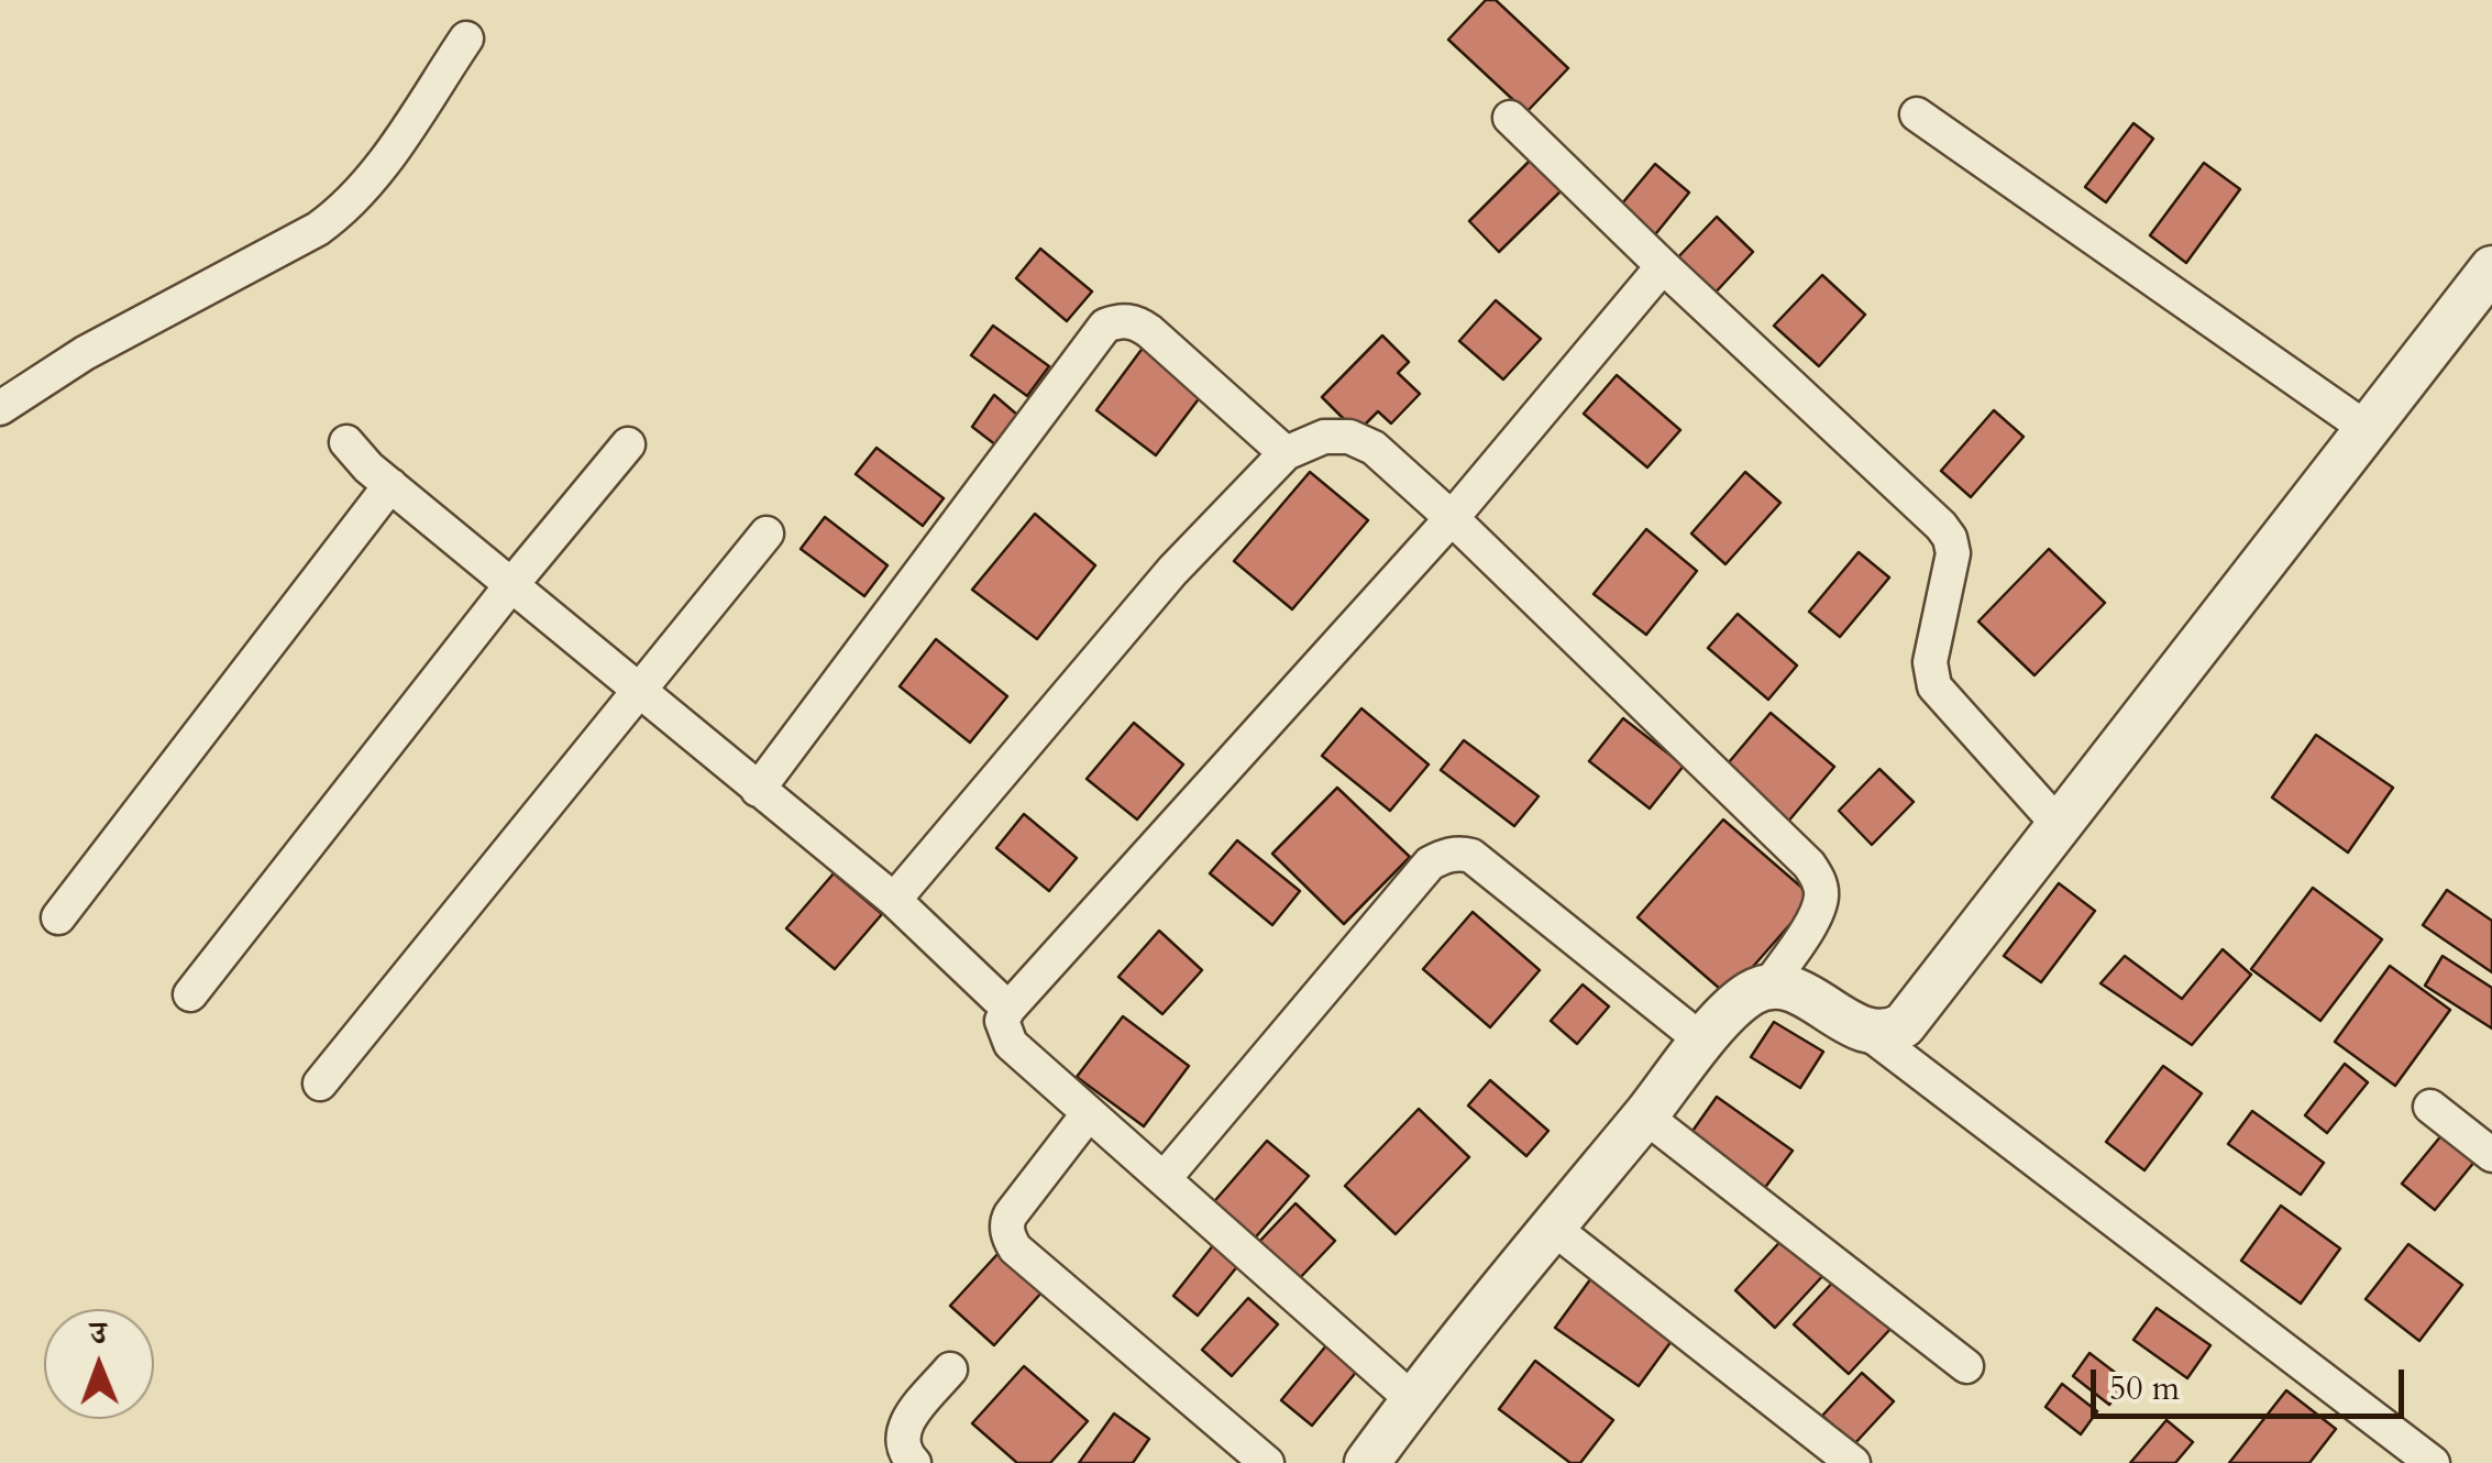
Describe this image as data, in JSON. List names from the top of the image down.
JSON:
{
  "scale_bar": "50 m",
  "north": "top"
}
